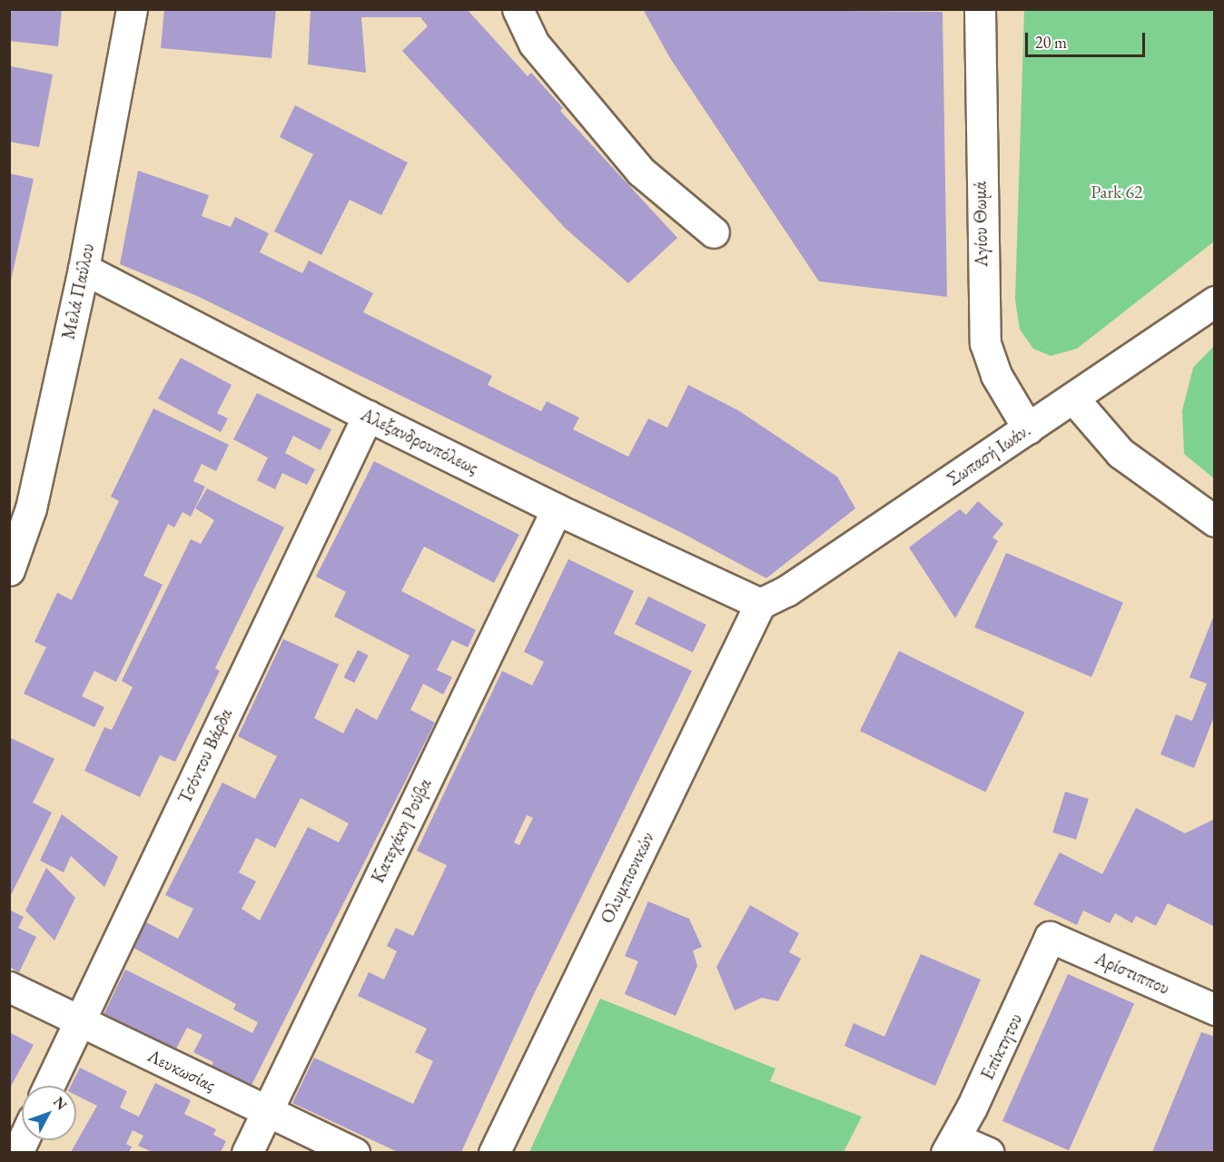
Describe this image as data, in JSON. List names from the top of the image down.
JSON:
{
  "streets": {
    "street": [
      "Αγίου Θωμά",
      "Μελά Παύλου",
      "Αλεξανδρουπόλεως",
      "Σωπασή Ιωάν.",
      "Τσόντου Βάρδα",
      "Κατεχάκη Ρούβα",
      "Ολυμπιονικών",
      "Αρίστιππου",
      "Επίκτητου",
      "Λευκωσίας"
    ]
  },
  "crossings": [
    ["Αγίου Θωμά", "Σωπασή Ιωάν."],
    ["Μελά Παύλου", "Αλεξανδρουπόλεως"],
    ["Αλεξανδρουπόλεως", "Σωπασή Ιωάν."],
    ["Αλεξανδρουπόλεως", "Τσόντου Βάρδα"],
    ["Αλεξανδρουπόλεως", "Κατεχάκη Ρούβα"],
    ["Αλεξανδρουπόλεως", "Ολυμπιονικών"],
    ["Σωπασή Ιωάν.", "Ολυμπιονικών"],
    ["Τσόντου Βάρδα", "Λευκωσίας"],
    ["Κατεχάκη Ρούβα", "Λευκωσίας"],
    ["Αρίστιππου", "Επίκτητου"]
  ],
  "parks": ["Park 62"],
  "scale_bar": "20 m",
  "north": "top right"
}
